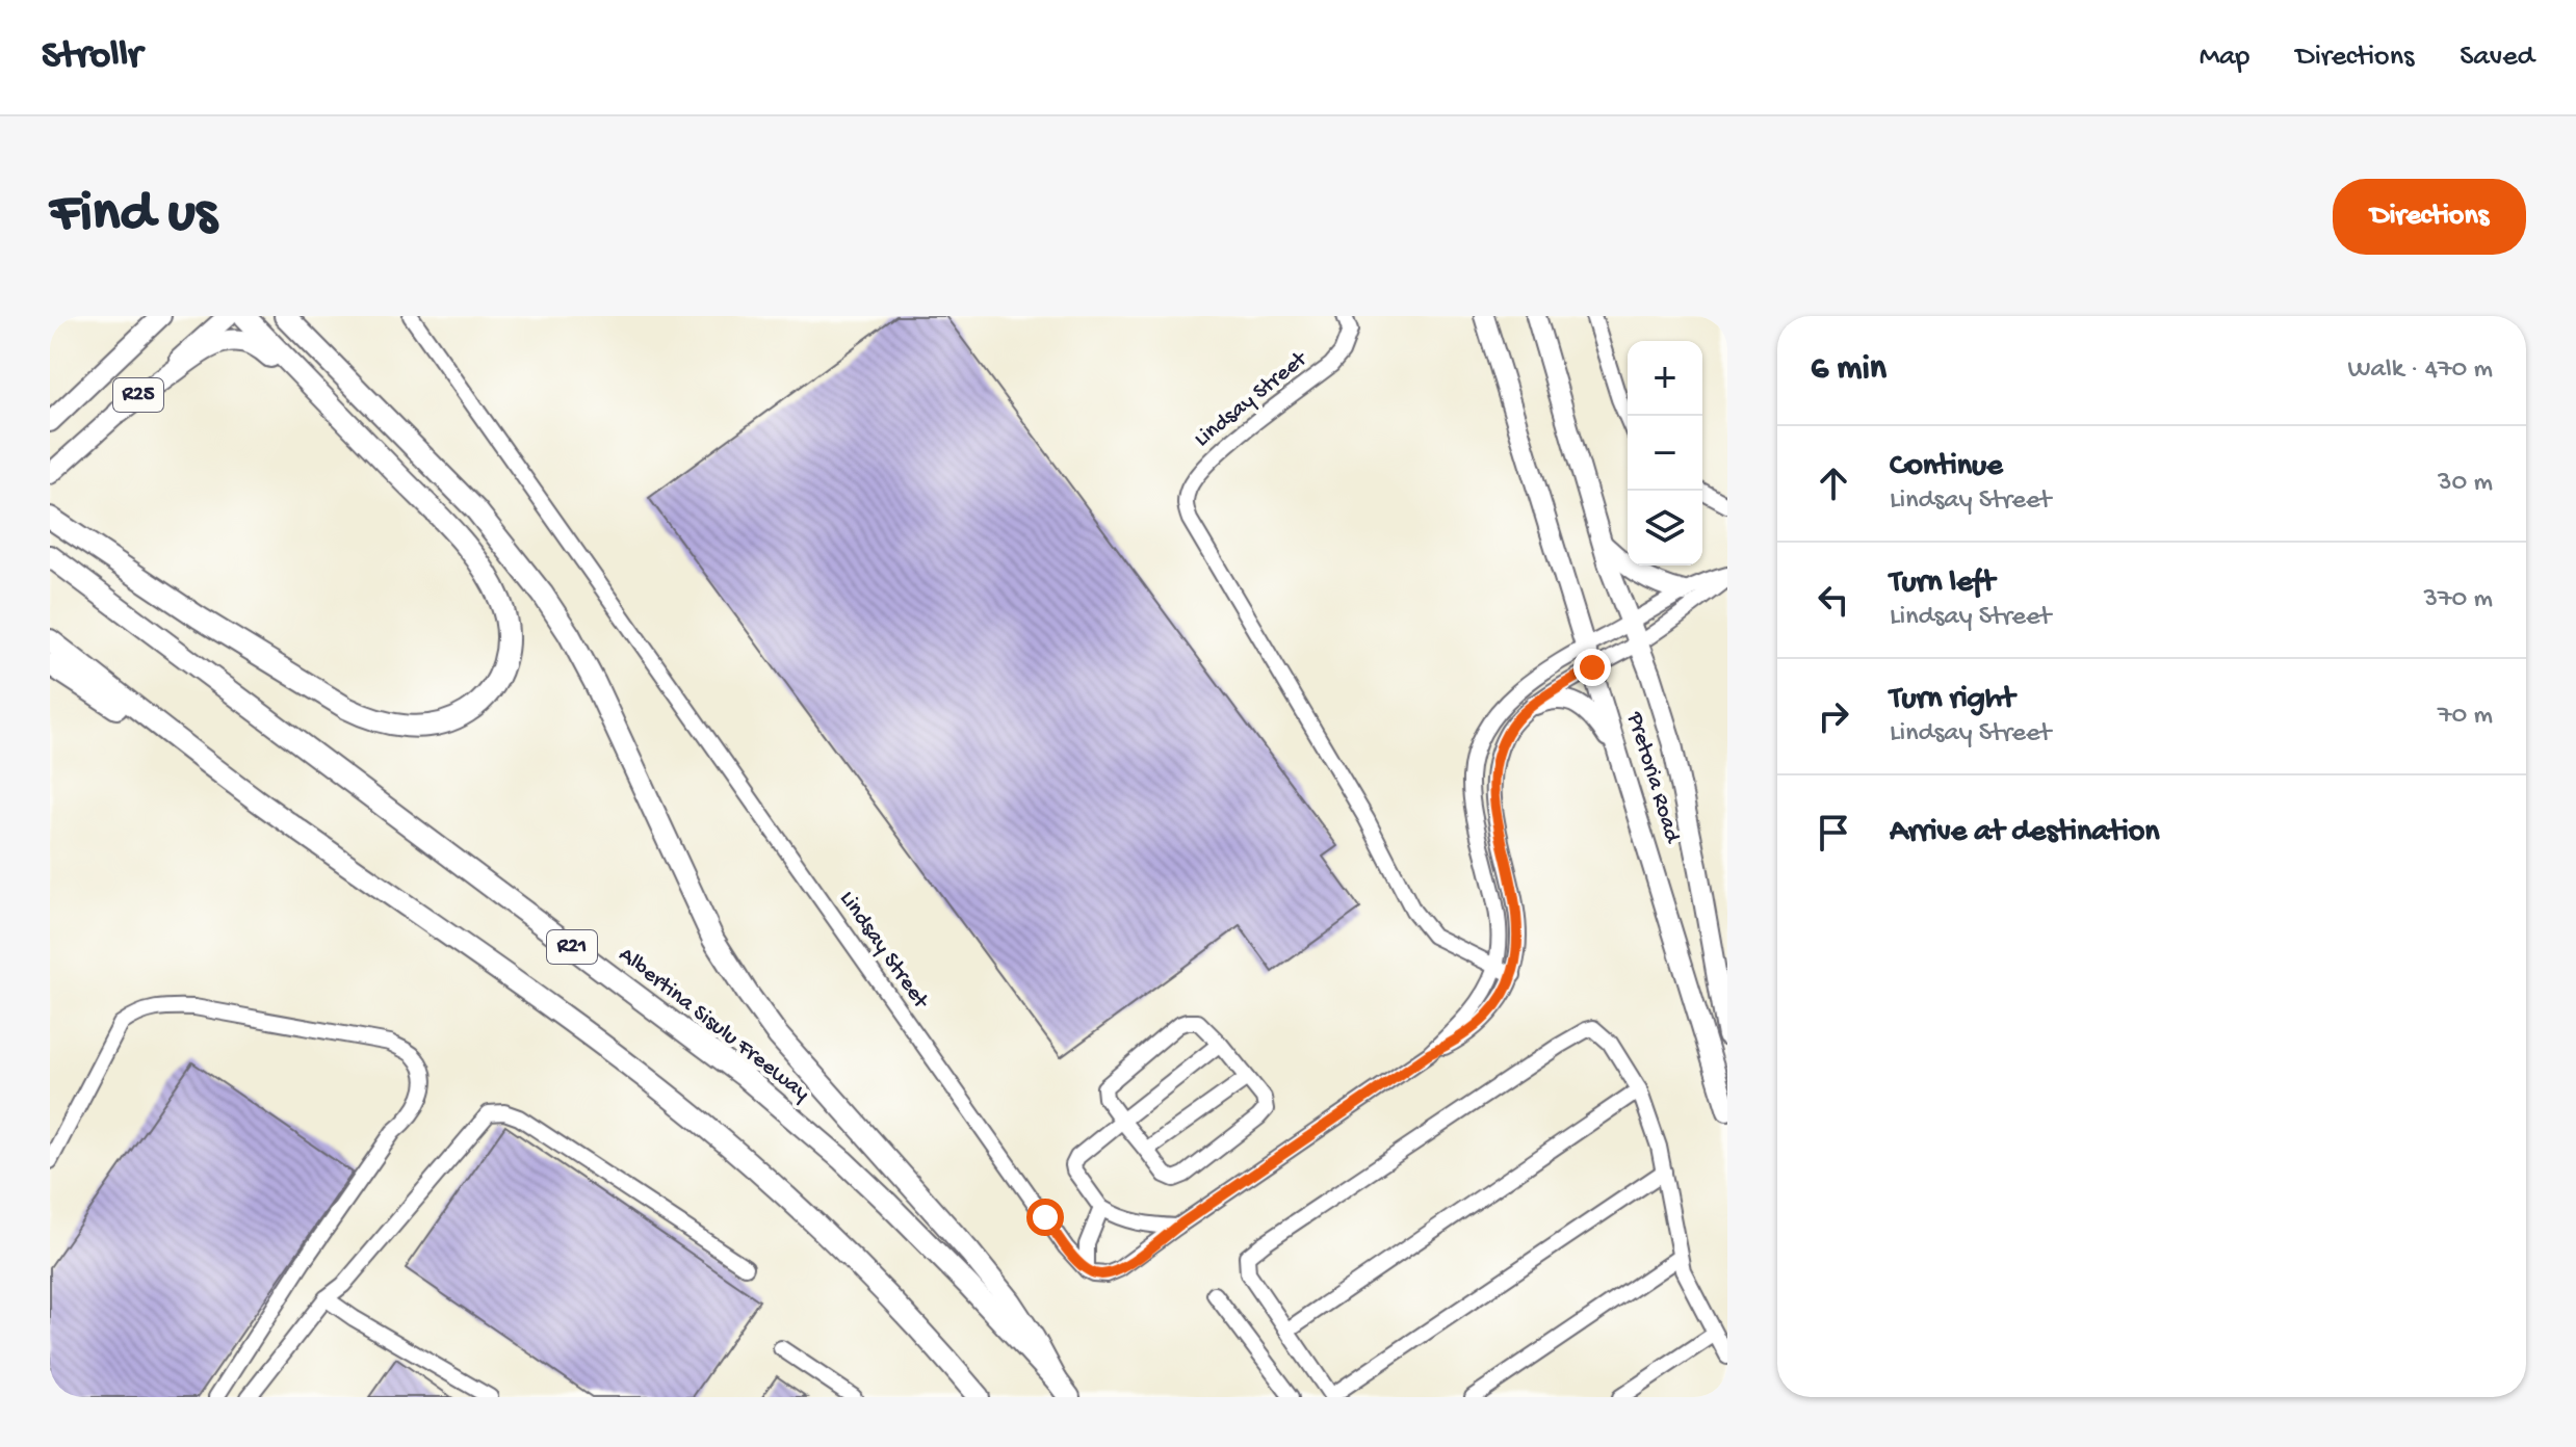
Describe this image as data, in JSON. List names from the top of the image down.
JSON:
{
  "streets": {
    "highway": ["R21", "Albertina Sisulu Freeway"],
    "main road": ["R25", "Pretoria Road"],
    "street": ["Lindsay Street"]
  },
  "page": {
    "header": "Strollr",
    "nav": ["Map", "Directions", "Saved"],
    "buttons": "Directions",
    "title": "Find us",
    "heading": ["6 min", "Walk · 470 m"],
    "map_buttons": ["+", "−"],
    "list": [
      ["Continue", "Lindsay Street", "30 m"],
      ["Turn left", "Lindsay Street", "370 m"],
      ["Turn right", "Lindsay Street", "70 m"],
      "Arrive at destination"
    ]
  }
}
